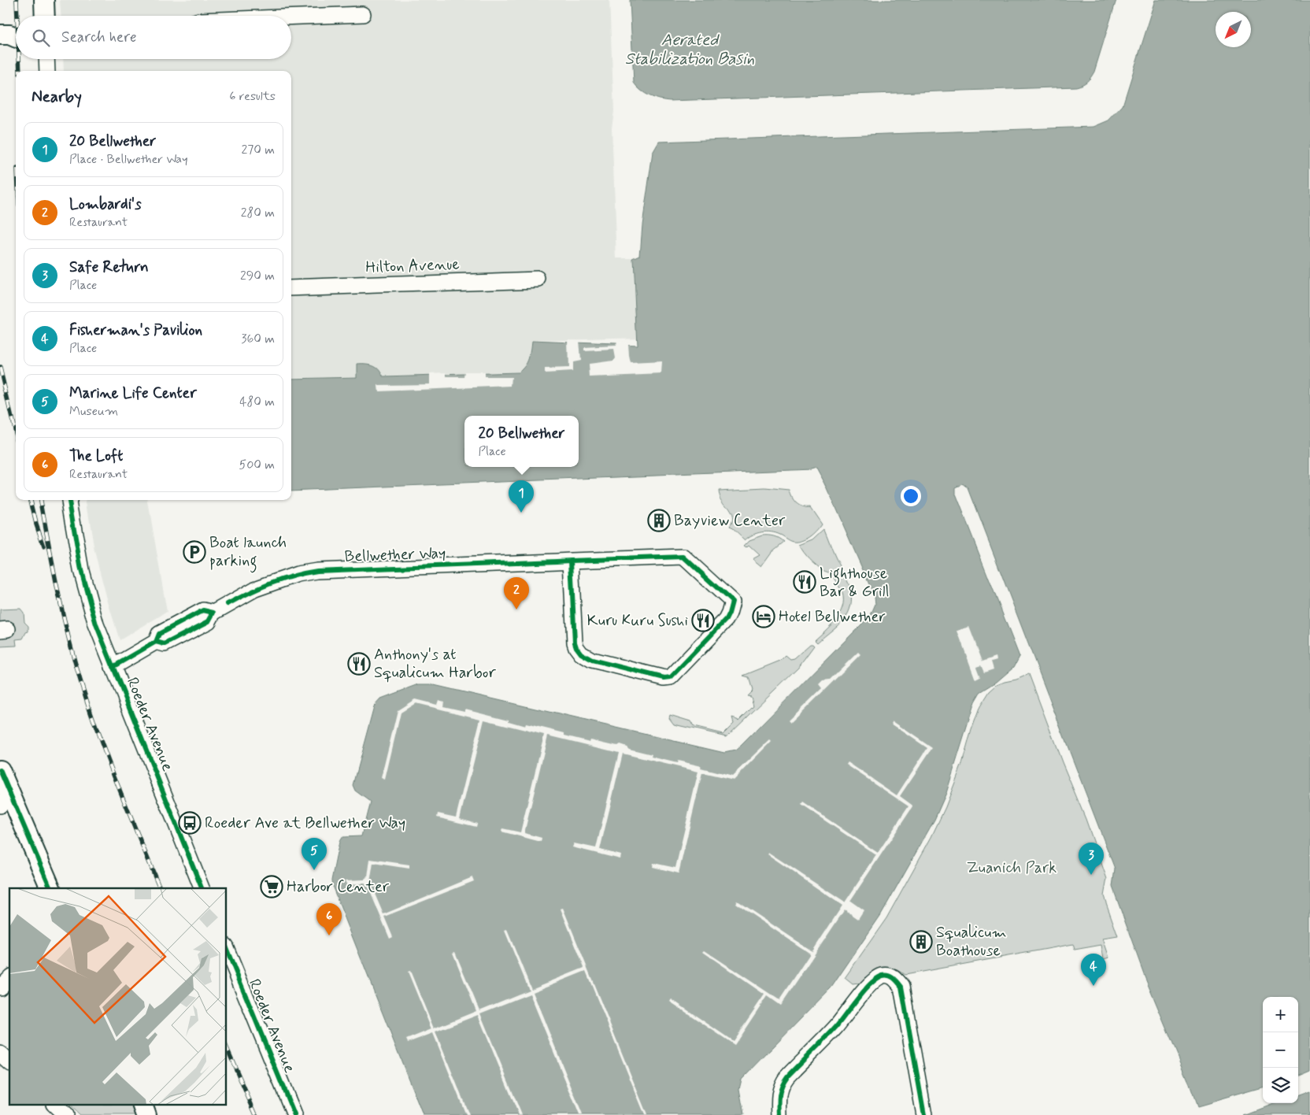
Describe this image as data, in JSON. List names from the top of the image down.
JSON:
{
  "streets": {
    "street": ["Hilton Avenue", "Bellwether Way", "Roeder Avenue"]
  },
  "crossings": [
    ["Bellwether Way", "Roeder Avenue"]
  ],
  "water": ["Aerated Stabilization Basin"],
  "parks": ["Zuanich Park"],
  "places": {
    "building": ["Bayview Center", "Squalicum Boathouse"],
    "parking": ["Boat launch parking"],
    "restaurant": ["Lighthouse Bar & Grill", "Kuru Kuru Sushi", "Anthony's at Squalicum Harbor"],
    "hotel": ["Hotel Bellwether"],
    "bus stop": ["Roeder Ave at Bellwether Way"],
    "supermarket": ["Harbor Center"]
  },
  "north": "bottom left",
  "page": {
    "search": "Search here",
    "heading": ["Nearby", "6 results"],
    "list": [
      {
        "mark": "1",
        "name": "20 Bellwether",
        "note": "Place · Bellwether Way",
        "value": "270 m"
      },
      {
        "mark": "2",
        "name": "Lombardi's",
        "note": "Restaurant",
        "value": "280 m"
      },
      {
        "mark": "3",
        "name": "Safe Return",
        "note": "Place",
        "value": "290 m"
      },
      {
        "mark": "4",
        "name": "Fisherman's Pavilion",
        "note": "Place",
        "value": "360 m"
      },
      {
        "mark": "5",
        "name": "Marine Life Center",
        "note": "Museum",
        "value": "480 m"
      },
      {
        "mark": "6",
        "name": "The Loft",
        "note": "Restaurant",
        "value": "500 m"
      }
    ],
    "popup": ["20 Bellwether", "Place"],
    "pins": [
      "1",
      "2",
      "5",
      "3",
      "6",
      "4"
    ],
    "map_buttons": ["+", "−"]
  }
}
